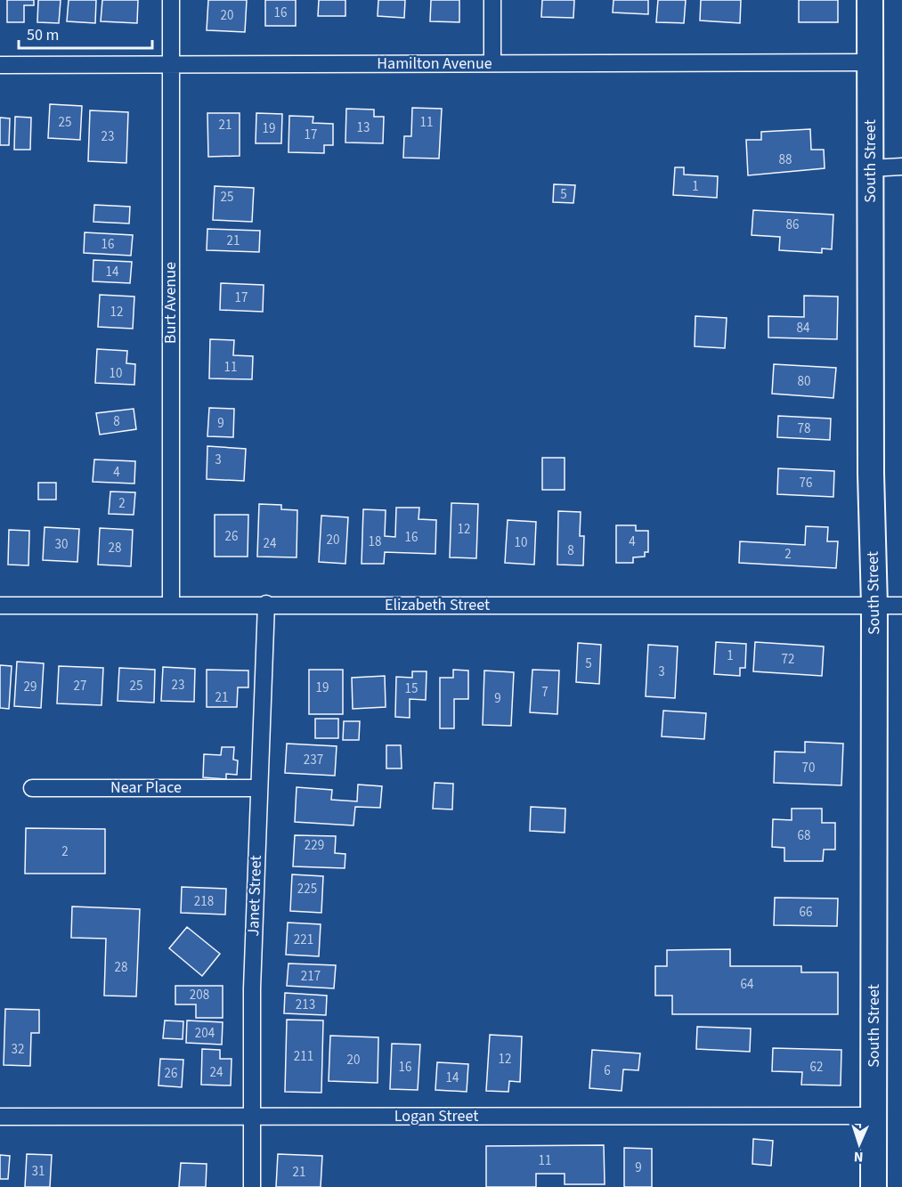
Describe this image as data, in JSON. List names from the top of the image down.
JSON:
{
  "streets": {
    "main road": ["South Street"],
    "street": [
      "Hamilton Avenue",
      "Burt Avenue",
      "Elizabeth Street",
      "Near Place",
      "Janet Street",
      "Logan Street"
    ]
  },
  "crossings": [
    ["Hamilton Avenue", "South Street"],
    ["Hamilton Avenue", "Burt Avenue"],
    ["South Street", "Elizabeth Street"],
    ["South Street", "Logan Street"],
    ["Burt Avenue", "Elizabeth Street"],
    ["Elizabeth Street", "Janet Street"],
    ["Near Place", "Janet Street"],
    ["Janet Street", "Logan Street"]
  ],
  "house_numbers": [
    "16",
    "20",
    "25",
    "11",
    "21",
    "13",
    "19",
    "17",
    "23",
    "88",
    "1",
    "5",
    "25",
    "86",
    "21",
    "16",
    "14",
    "17",
    "12",
    "84",
    "11",
    "10",
    "80",
    "8",
    "9",
    "78",
    "3",
    "4",
    "76",
    "2",
    "12",
    "26",
    "16",
    "20",
    "18",
    "4",
    "10",
    "24",
    "30",
    "28",
    "8",
    "2",
    "1",
    "72",
    "5",
    "3",
    "23",
    "27",
    "25",
    "29",
    "19",
    "15",
    "7",
    "21",
    "9",
    "237",
    "70",
    "68",
    "229",
    "2",
    "225",
    "218",
    "66",
    "221",
    "28",
    "217",
    "64",
    "208",
    "213",
    "204",
    "32",
    "211",
    "12",
    "20",
    "16",
    "62",
    "6",
    "24",
    "26",
    "14",
    "11",
    "9",
    "31",
    "21"
  ],
  "scale_bar": "50 m",
  "north": "bottom"
}
